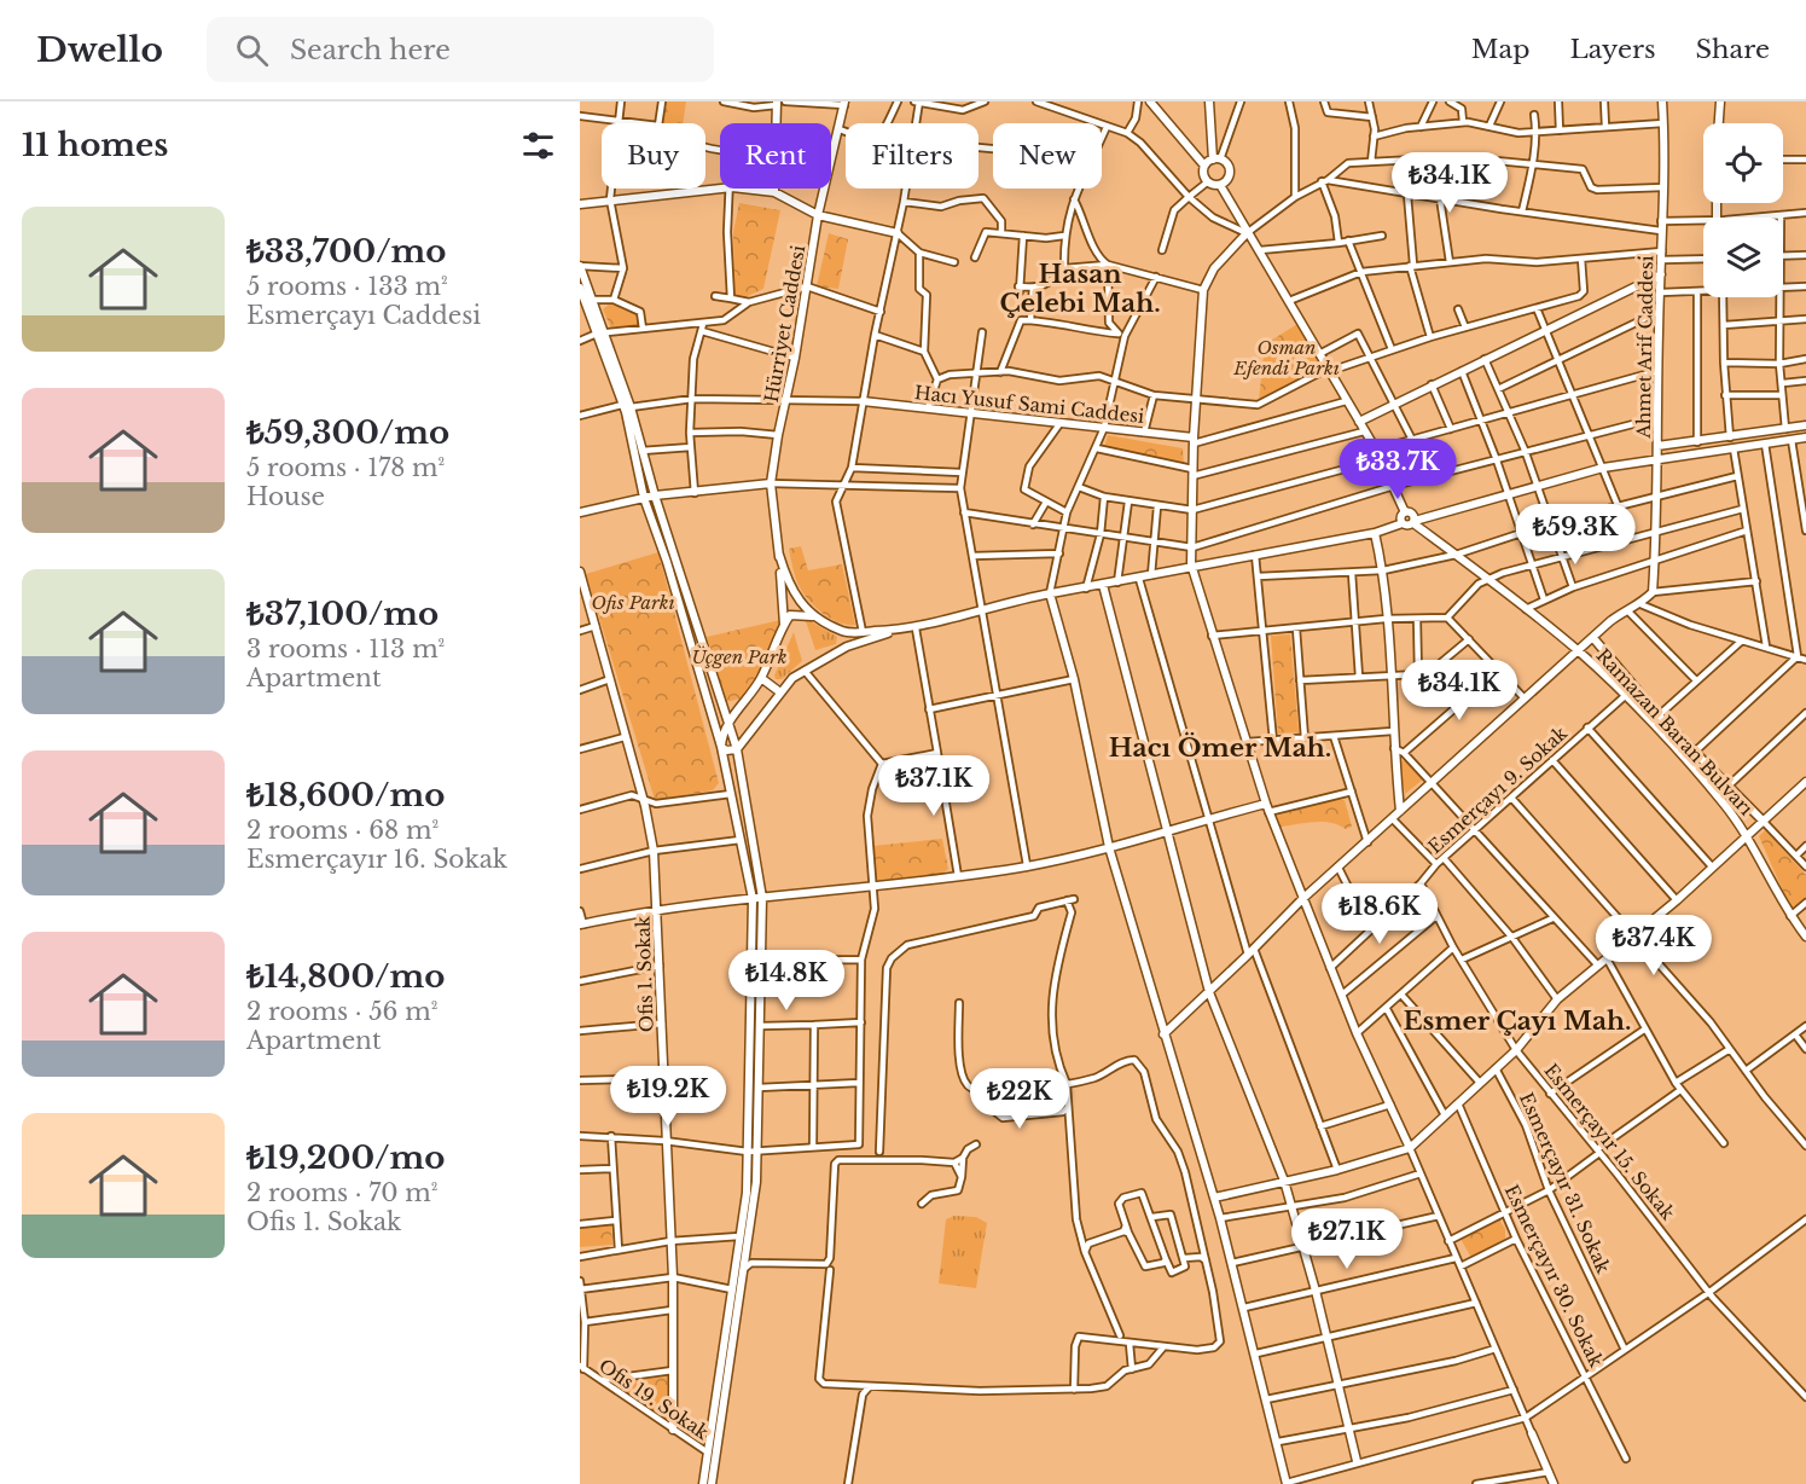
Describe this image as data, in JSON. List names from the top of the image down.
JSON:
{
  "streets": {
    "street": [
      "Hürriyet Caddesi",
      "Ahmet Arif Caddesi",
      "Hacı Yusuf Sami Caddesi",
      "Ramazan Baran Bulvarı",
      "Esmerçayı 9. Sokak",
      "Ofis 1. Sokak",
      "Esmerçayır 15. Sokak",
      "Esmerçayır 31. Sokak",
      "Esmerçayır 30. Sokak",
      "Ofis 19. Sokak"
    ]
  },
  "crossings": [
    ["Ramazan Baran Bulvarı", "Esmerçayı 9. Sokak"],
    ["Esmerçayı 9. Sokak", "Esmerçayır 15. Sokak"],
    ["Ofis 1. Sokak", "Ofis 19. Sokak"]
  ],
  "districts": ["Hasan Çelebi Mah.", "Hacı Ömer Mah.", "Esmer Çayı Mah."],
  "parks": ["Osman Efendi Parkı", "Ofis Parkı", "Üçgen Park"],
  "page": {
    "header": "Dwello",
    "search": "Search here",
    "nav": ["Map", "Layers", "Share"],
    "heading": "11 homes",
    "chip": [
      "Buy",
      "Rent",
      "Filters",
      "New"
    ],
    "price": [
      "₺34.1K",
      "₺33.7K",
      "₺59.3K",
      "₺34.1K",
      "₺37.1K",
      "₺18.6K",
      "₺37.4K",
      "₺14.8K",
      "₺19.2K",
      "₺22K",
      "₺27.1K"
    ],
    "list": [
      {
        "name": "₺33,700/mo",
        "note": "5 rooms · 133 m² · Esmerçayı Caddesi"
      },
      {
        "name": "₺59,300/mo",
        "note": "5 rooms · 178 m² · House"
      },
      {
        "name": "₺37,100/mo",
        "note": "3 rooms · 113 m² · Apartment"
      },
      {
        "name": "₺18,600/mo",
        "note": "2 rooms · 68 m² · Esmerçayır 16. Sokak"
      },
      {
        "name": "₺14,800/mo",
        "note": "2 rooms · 56 m² · Apartment"
      },
      {
        "name": "₺19,200/mo",
        "note": "2 rooms · 70 m² · Ofis 1. Sokak"
      }
    ]
  }
}
